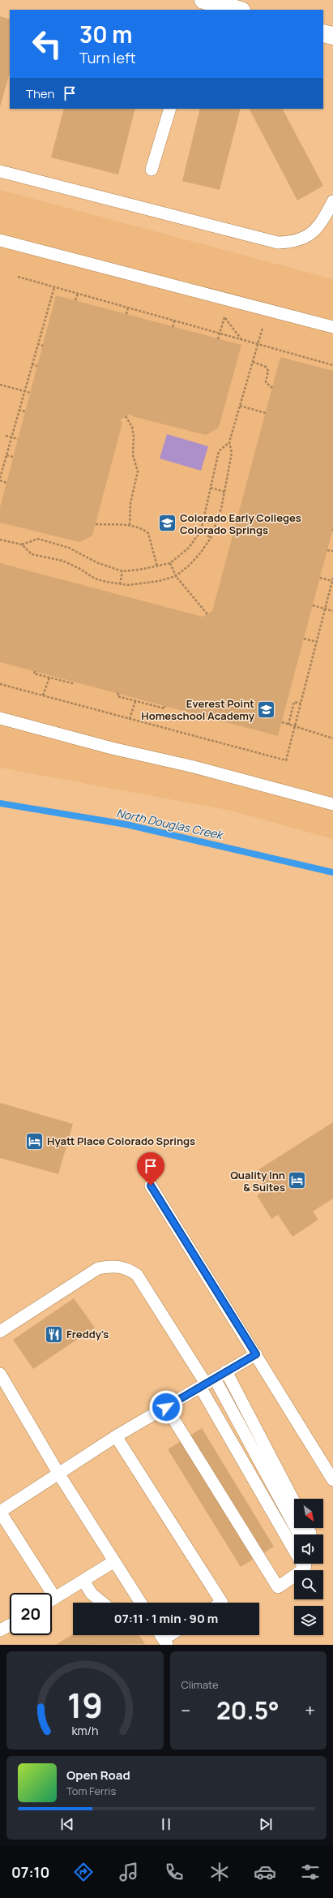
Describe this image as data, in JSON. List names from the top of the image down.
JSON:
{
  "water": ["North Douglas Creek"],
  "places": {
    "school or university": ["Colorado Early Colleges Colorado Springs", "Everest Point Homeschool Academy"],
    "hotel": ["Hyatt Place Colorado Springs", "Quality Inn & Suites"],
    "restaurant": ["Freddy's"]
  },
  "north": "bottom right",
  "page": {
    "turn": ["30 m", "Turn left"],
    "then": "Then",
    "limit": "20",
    "trip": "07:11 · 1 min · 90 m",
    "tile": "Climate",
    "heat": ["−", "20.5°", "+"],
    "song": ["Open Road", "Tom Ferris"],
    "tabs": "07:10",
    "gauge": ["19", "km/h"]
  }
}
